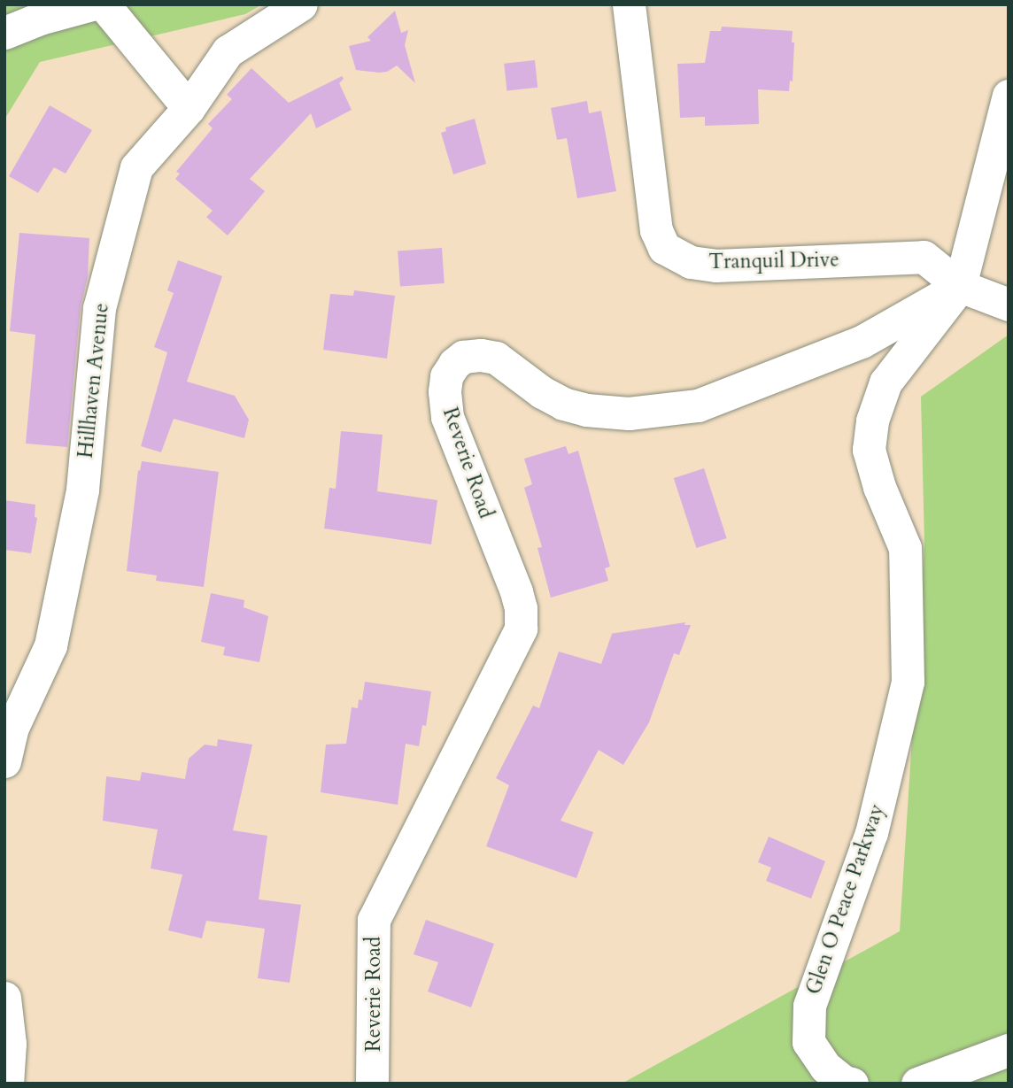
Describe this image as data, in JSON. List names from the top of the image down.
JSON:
{
  "streets": {
    "street": [
      "Tranquil Drive",
      "Hillhaven Avenue",
      "Reverie Road",
      "Glen O Peace Parkway"
    ]
  },
  "crossings": [
    ["Tranquil Drive", "Reverie Road"],
    ["Tranquil Drive", "Glen O Peace Parkway"],
    ["Reverie Road", "Glen O Peace Parkway"]
  ]
}
